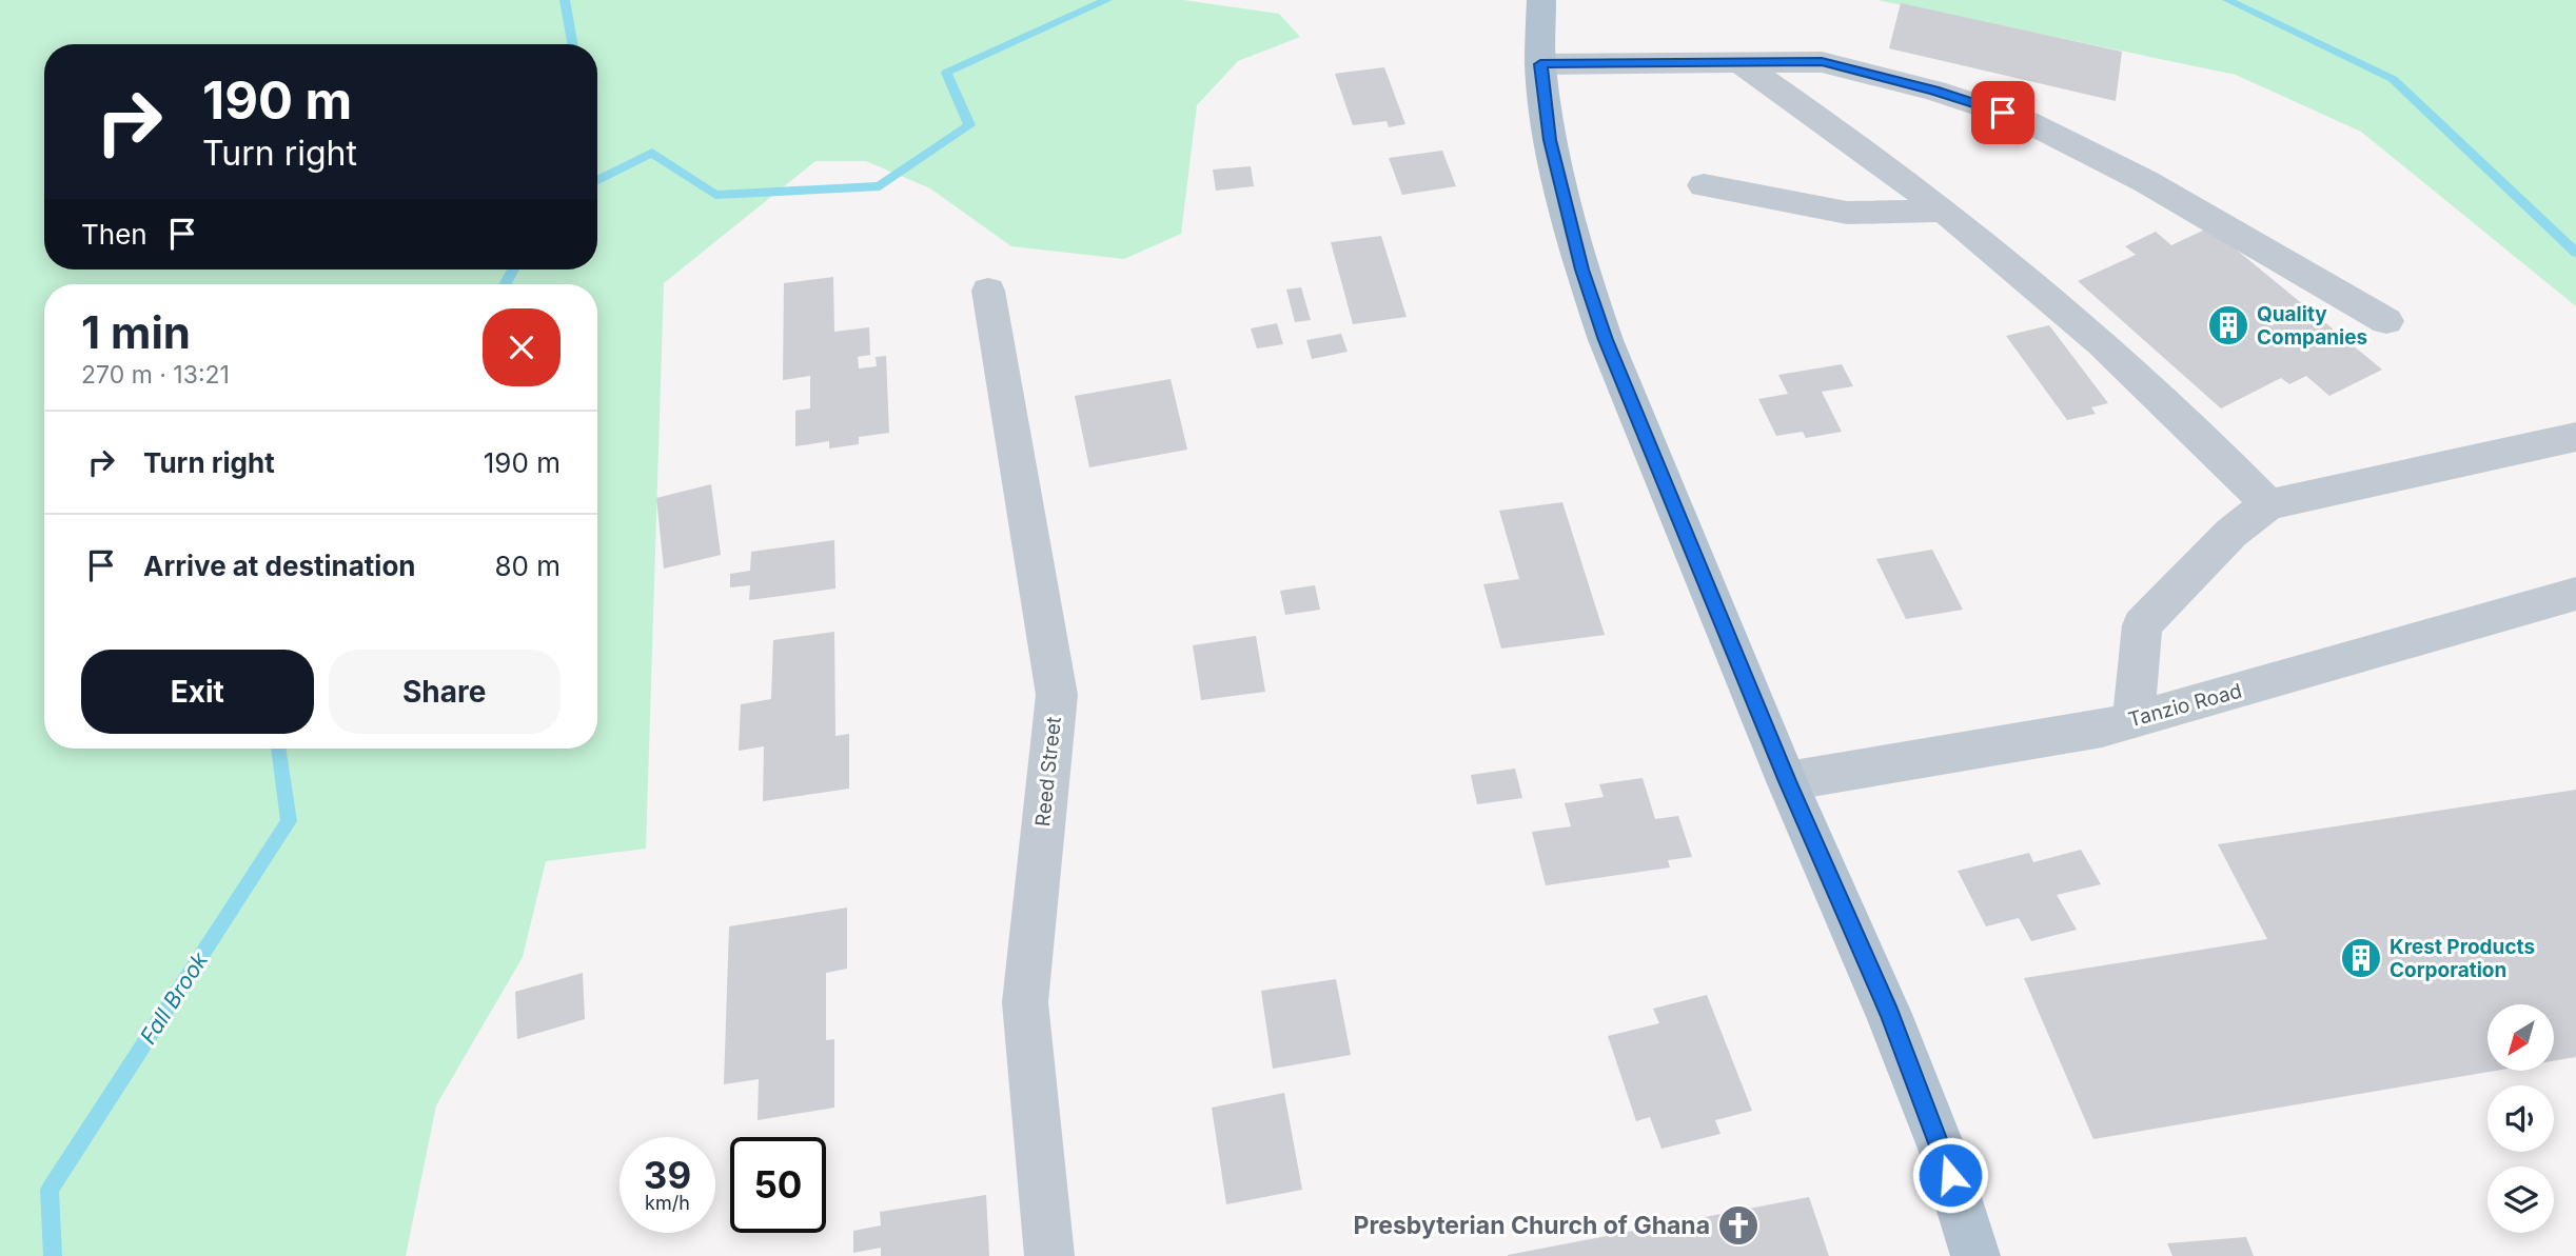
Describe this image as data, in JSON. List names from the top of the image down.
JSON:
{
  "streets": {
    "street": ["Tanzio Road", "Reed Street"]
  },
  "water": ["Fall Brook"],
  "places": {
    "building": ["Quality Companies", "Krest Products Corporation"],
    "church": ["Presbyterian Church of Ghana"]
  },
  "north": "bottom left",
  "page": {
    "turn": ["190 m", "Turn right"],
    "then": "Then",
    "heading": ["1 min", "270 m · 13:21"],
    "list": [
      {
        "name": "Turn right",
        "value": "190 m"
      },
      {
        "name": "Arrive at destination",
        "value": "80 m"
      }
    ],
    "buttons": ["Exit", "Share"],
    "speed": "39 km/h",
    "limit": "50"
  }
}
